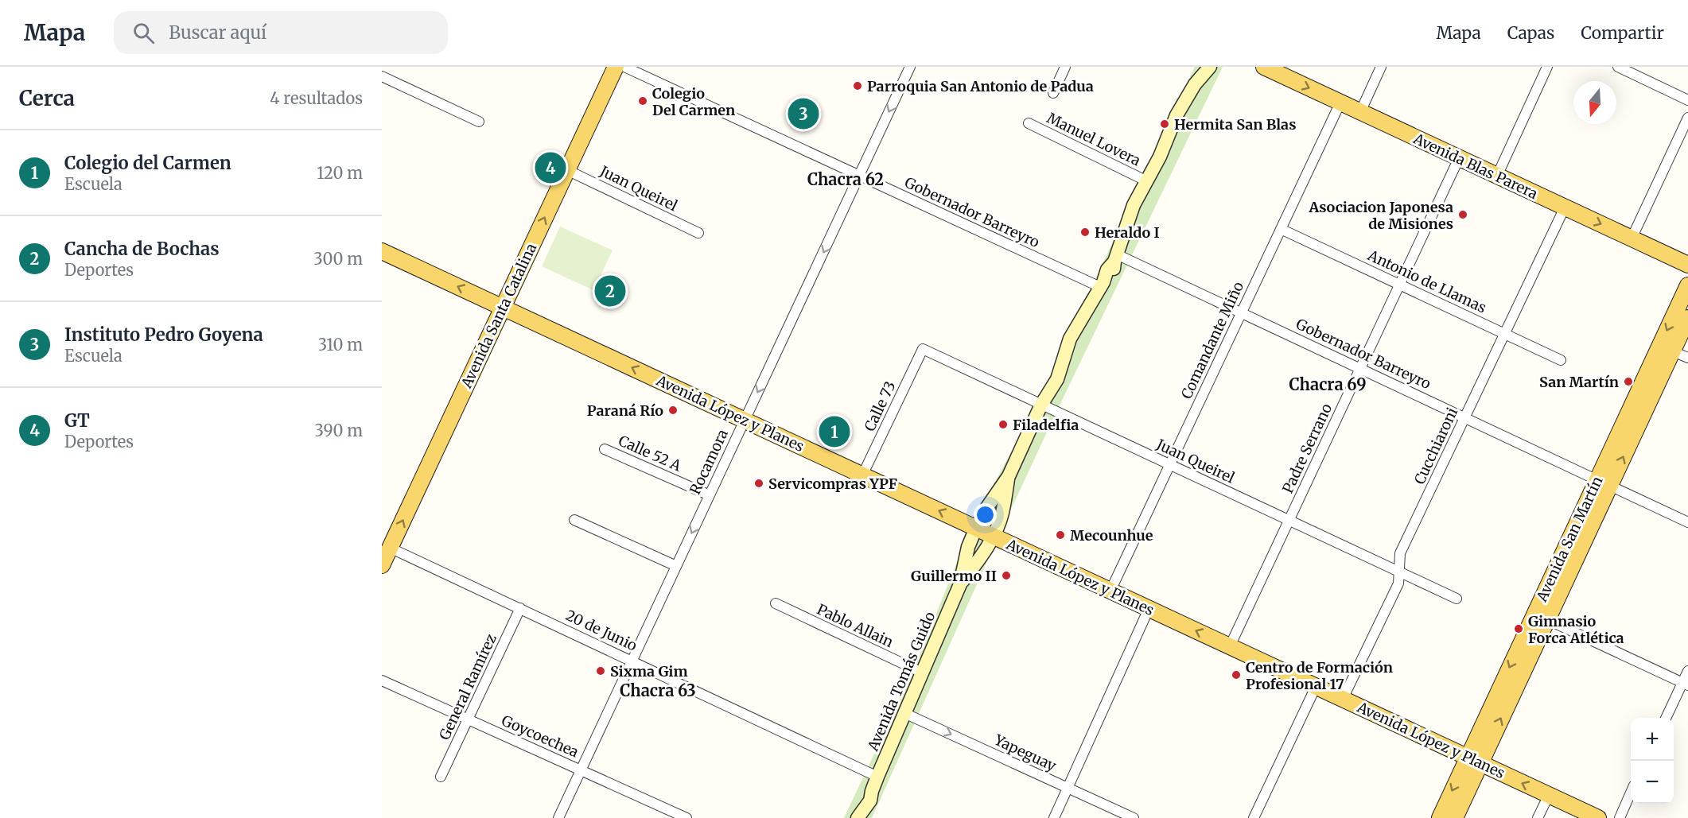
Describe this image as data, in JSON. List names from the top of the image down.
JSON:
{
  "streets": {
    "main road": [
      "Avenida Blas Parera",
      "Avenida Santa Catalina",
      "Avenida López y Planes",
      "Avenida San Martín",
      "Avenida Tomás Guido"
    ],
    "street": [
      "Manuel Lovera",
      "Juan Queirel",
      "Gobernador Barreyro",
      "Antonio de Llamas",
      "Comandante Miño",
      "Calle 73",
      "Cucchiaroni",
      "Padre Serrano",
      "Calle 52 A",
      "Rocamora",
      "Pablo Allain",
      "20 de Junio",
      "General Ramírez",
      "Goycoechea",
      "Yapeguay"
    ]
  },
  "crossings": [
    ["Manuel Lovera", "Avenida Tomás Guido"],
    ["Avenida Blas Parera", "Comandante Miño"],
    ["Avenida Blas Parera", "Cucchiaroni"],
    ["Avenida Blas Parera", "Padre Serrano"],
    ["Juan Queirel", "Avenida Santa Catalina"],
    ["Juan Queirel", "Comandante Miño"],
    ["Juan Queirel", "Calle 73"],
    ["Juan Queirel", "Cucchiaroni"],
    ["Juan Queirel", "Padre Serrano"],
    ["Juan Queirel", "Avenida Tomás Guido"],
    ["Gobernador Barreyro", "Comandante Miño"],
    ["Gobernador Barreyro", "Cucchiaroni"],
    ["Gobernador Barreyro", "Padre Serrano"],
    ["Gobernador Barreyro", "Rocamora"],
    ["Gobernador Barreyro", "Avenida San Martín"],
    ["Gobernador Barreyro", "Avenida Tomás Guido"],
    ["Antonio de Llamas", "Comandante Miño"],
    ["Antonio de Llamas", "Cucchiaroni"],
    ["Antonio de Llamas", "Padre Serrano"],
    ["Avenida Santa Catalina", "Avenida López y Planes"],
    ["Avenida Santa Catalina", "20 de Junio"],
    ["Comandante Miño", "Avenida López y Planes"],
    ["Calle 73", "Avenida López y Planes"],
    ["Avenida López y Planes", "Cucchiaroni"],
    ["Avenida López y Planes", "Padre Serrano"],
    ["Avenida López y Planes", "Rocamora"],
    ["Avenida López y Planes", "Avenida San Martín"],
    ["Avenida López y Planes", "Avenida Tomás Guido"],
    ["Calle 52 A", "Rocamora"],
    ["Rocamora", "20 de Junio"],
    ["Rocamora", "Goycoechea"],
    ["Pablo Allain", "Avenida Tomás Guido"],
    ["20 de Junio", "Avenida Tomás Guido"],
    ["20 de Junio", "General Ramírez"],
    ["Avenida Tomás Guido", "Yapeguay"],
    ["General Ramírez", "Goycoechea"]
  ],
  "one_way": [
    "Avenida Santa Catalina",
    "Avenida López y Planes",
    "Rocamora",
    "Yapeguay"
  ],
  "districts": ["Chacra 62", "Chacra 69", "Chacra 63"],
  "places": [
    "Parroquia San Antonio de Padua",
    "Colegio Del Carmen",
    "Hermita San Blas",
    "Asociacion Japonesa de Misiones",
    "Heraldo I",
    "San Martín",
    "Paraná Río",
    "Filadelfia",
    "Servicompras YPF",
    "Mecounhue",
    "Guillermo II",
    "Gimnasio Forca Atlética",
    "Sixma Gim",
    "Centro de Formación Profesional 17"
  ],
  "north": "bottom",
  "page": {
    "header": "Mapa",
    "search": "Buscar aquí",
    "nav": ["Mapa", "Capas", "Compartir"],
    "heading": ["Cerca", "4 resultados"],
    "pins": [
      "3",
      "4",
      "2",
      "1"
    ],
    "list": [
      {
        "mark": "1",
        "name": "Colegio del Carmen",
        "note": "Escuela",
        "value": "120 m"
      },
      {
        "mark": "2",
        "name": "Cancha de Bochas",
        "note": "Deportes",
        "value": "300 m"
      },
      {
        "mark": "3",
        "name": "Instituto Pedro Goyena",
        "note": "Escuela",
        "value": "310 m"
      },
      {
        "mark": "4",
        "name": "GT",
        "note": "Deportes",
        "value": "390 m"
      }
    ],
    "map_buttons": ["+", "−"]
  }
}
